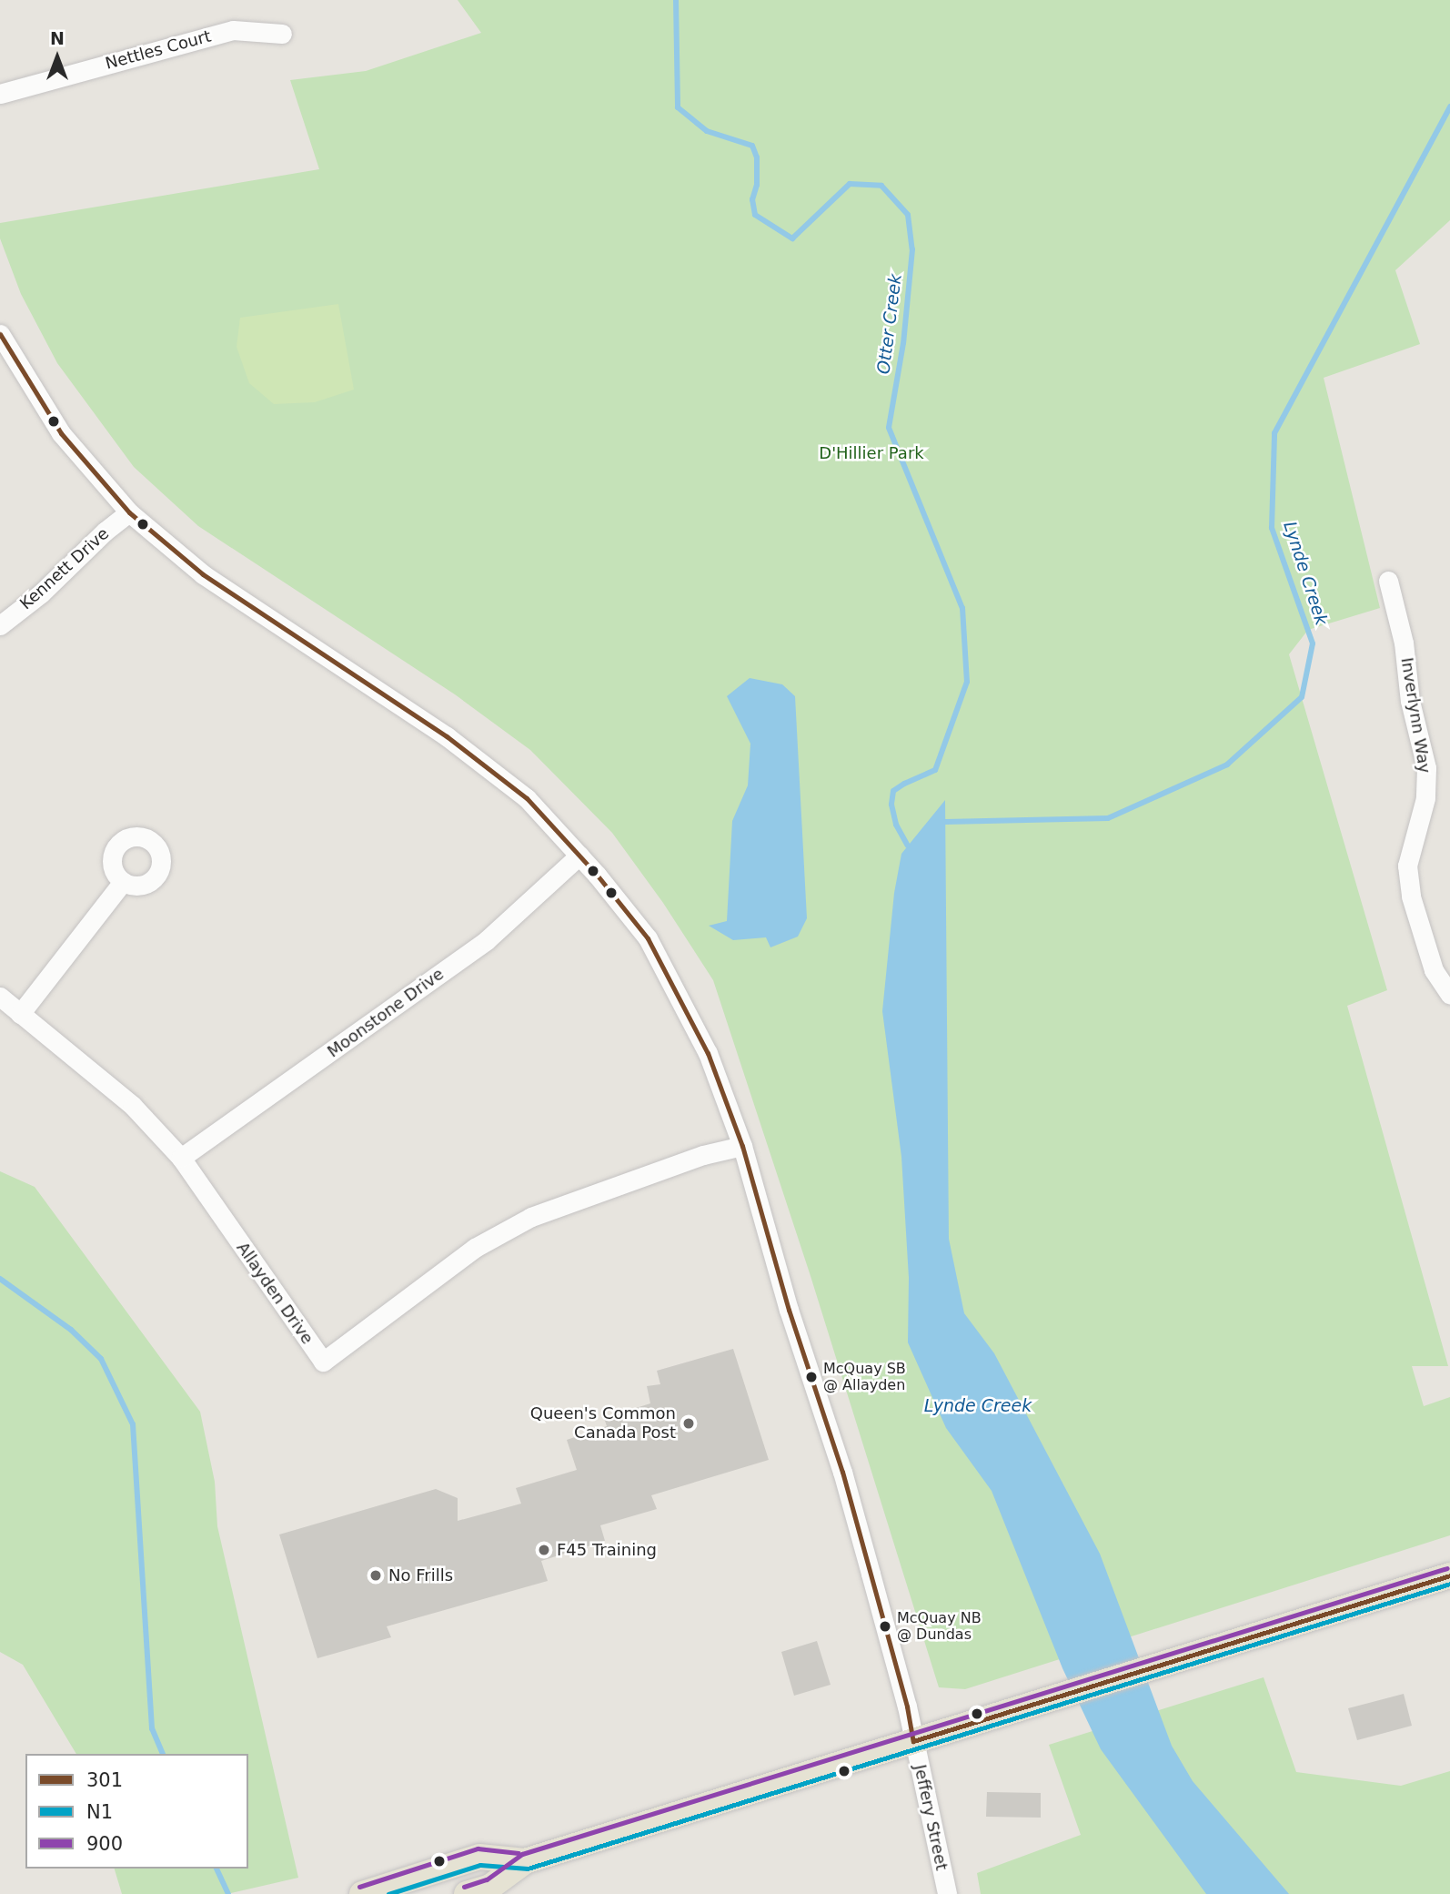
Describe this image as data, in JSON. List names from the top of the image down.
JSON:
{
  "streets": {
    "street": [
      "Nettles Court",
      "Kennett Drive",
      "Inverlynn Way",
      "Moonstone Drive",
      "Allayden Drive",
      "Jeffery Street"
    ]
  },
  "crossings": [
    ["Kennett Drive", "Jeffery Street"],
    ["Moonstone Drive", "Allayden Drive"],
    ["Moonstone Drive", "Jeffery Street"],
    ["Allayden Drive", "Jeffery Street"]
  ],
  "water": ["Otter Creek", "Lynde Creek"],
  "parks": ["D'Hillier Park"],
  "places": [
    "McQuay SB @ Allayden",
    "Queen's Common Canada Post",
    "F45 Training",
    "No Frills",
    "McQuay NB @ Dundas"
  ],
  "lines": ["transit line 301", "transit line 900", "transit line N1"],
  "legend": ["301", "N1", "900"],
  "north": "top"
}
